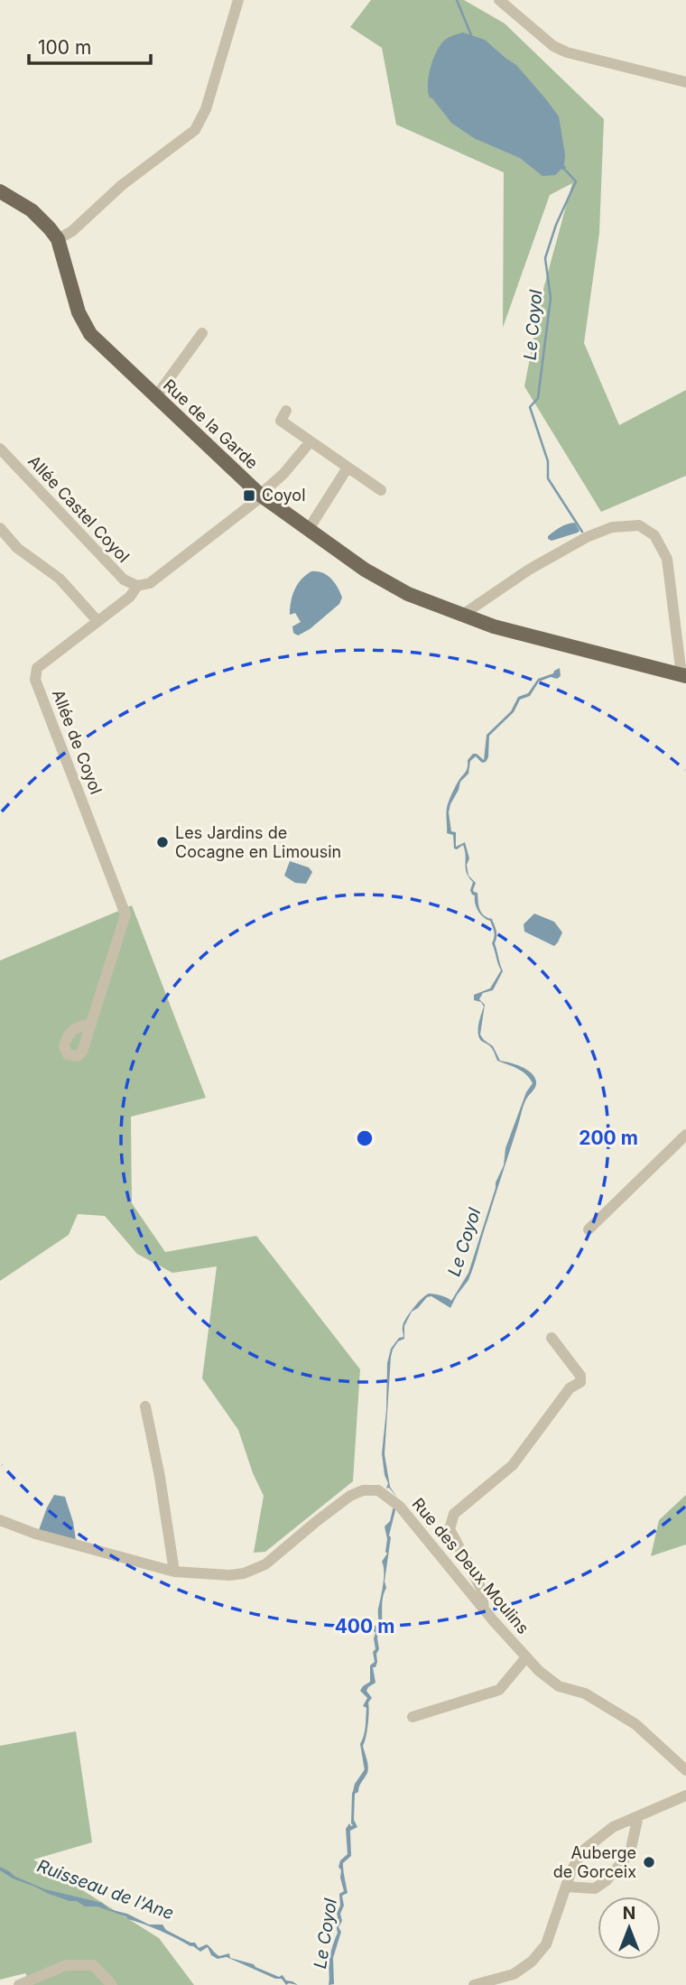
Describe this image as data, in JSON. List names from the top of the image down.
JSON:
{
  "streets": {
    "main road": ["Rue de la Garde"],
    "street": ["Allée Castel Coyol", "Allée de Coyol", "Rue des Deux Moulins"]
  },
  "crossings": [
    ["Rue de la Garde", "Allée de Coyol"],
    ["Allée Castel Coyol", "Allée de Coyol"]
  ],
  "water": ["Le Coyol", "Ruisseau de l'Ane"],
  "places": {
    "transit": ["Coyol"],
    "other": ["Les Jardins de Cocagne en Limousin", "Auberge de Gorceix"]
  },
  "scale_bar": "100 m",
  "north": "top",
  "rings": ["200 m", "400 m"]
}
